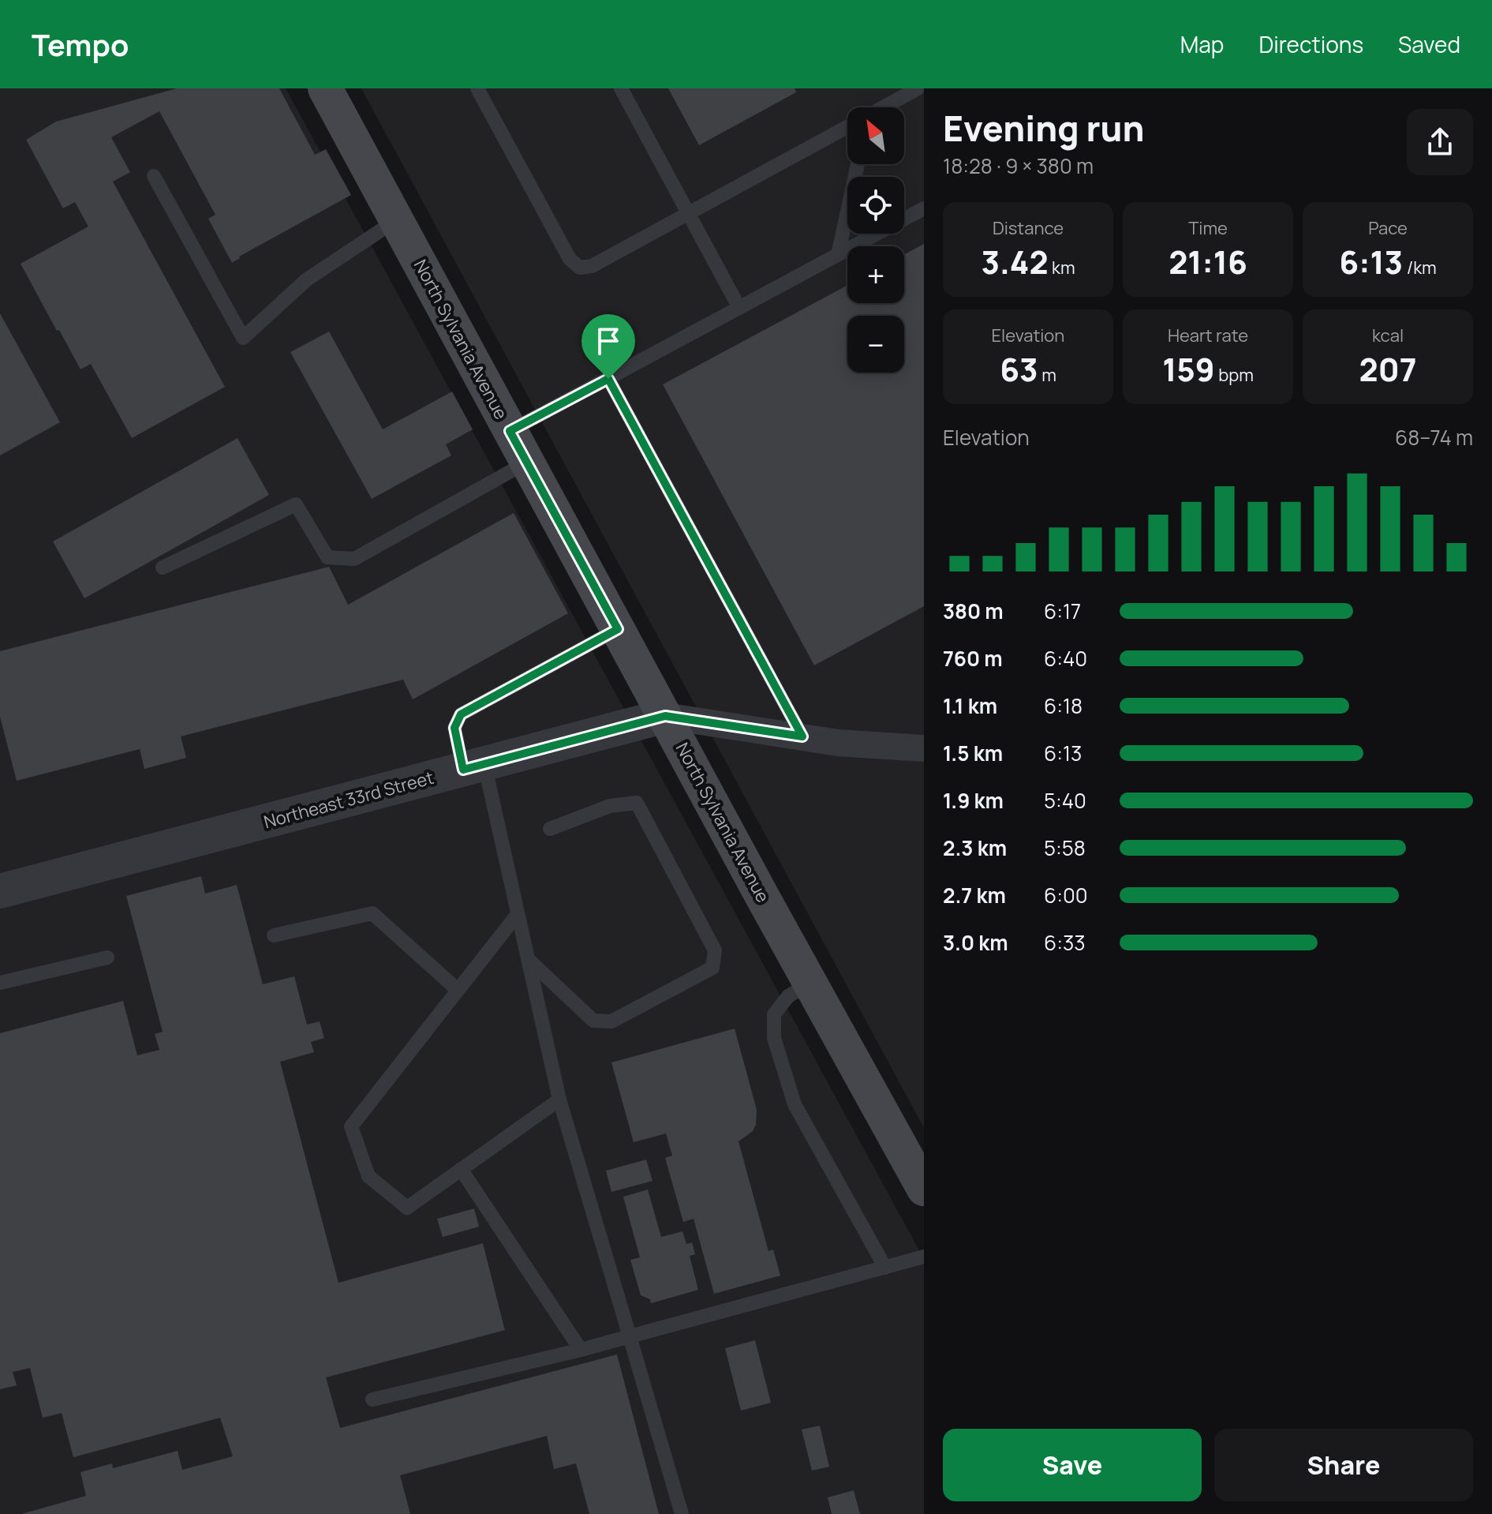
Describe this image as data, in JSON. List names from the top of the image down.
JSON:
{
  "streets": {
    "main road": ["North Sylvania Avenue"],
    "street": ["Northeast 33rd Street"]
  },
  "crossings": [
    ["North Sylvania Avenue", "Northeast 33rd Street"]
  ],
  "north": "top left",
  "page": {
    "header": "Tempo",
    "nav": ["Map", "Directions", "Saved"],
    "heading": ["Evening run", "18:28 · 9 × 380 m"],
    "map_buttons": ["+", "−"],
    "stats": [
      ["Distance", "3.42 km"],
      ["Time", "21:16"],
      ["Pace", "6:13 /km"],
      ["Elevation", "63 m"],
      ["Heart rate", "159 bpm"],
      ["kcal", "207"]
    ],
    "chart": ["Elevation", "68–74 m"],
    "list": [
      {
        "name": "380 m",
        "note": "6:17"
      },
      {
        "name": "760 m",
        "note": "6:40"
      },
      {
        "name": "1.1 km",
        "note": "6:18"
      },
      {
        "name": "1.5 km",
        "note": "6:13"
      },
      {
        "name": "1.9 km",
        "note": "5:40"
      },
      {
        "name": "2.3 km",
        "note": "5:58"
      },
      {
        "name": "2.7 km",
        "note": "6:00"
      },
      {
        "name": "3.0 km",
        "note": "6:33"
      }
    ],
    "buttons": ["Save", "Share"]
  }
}
